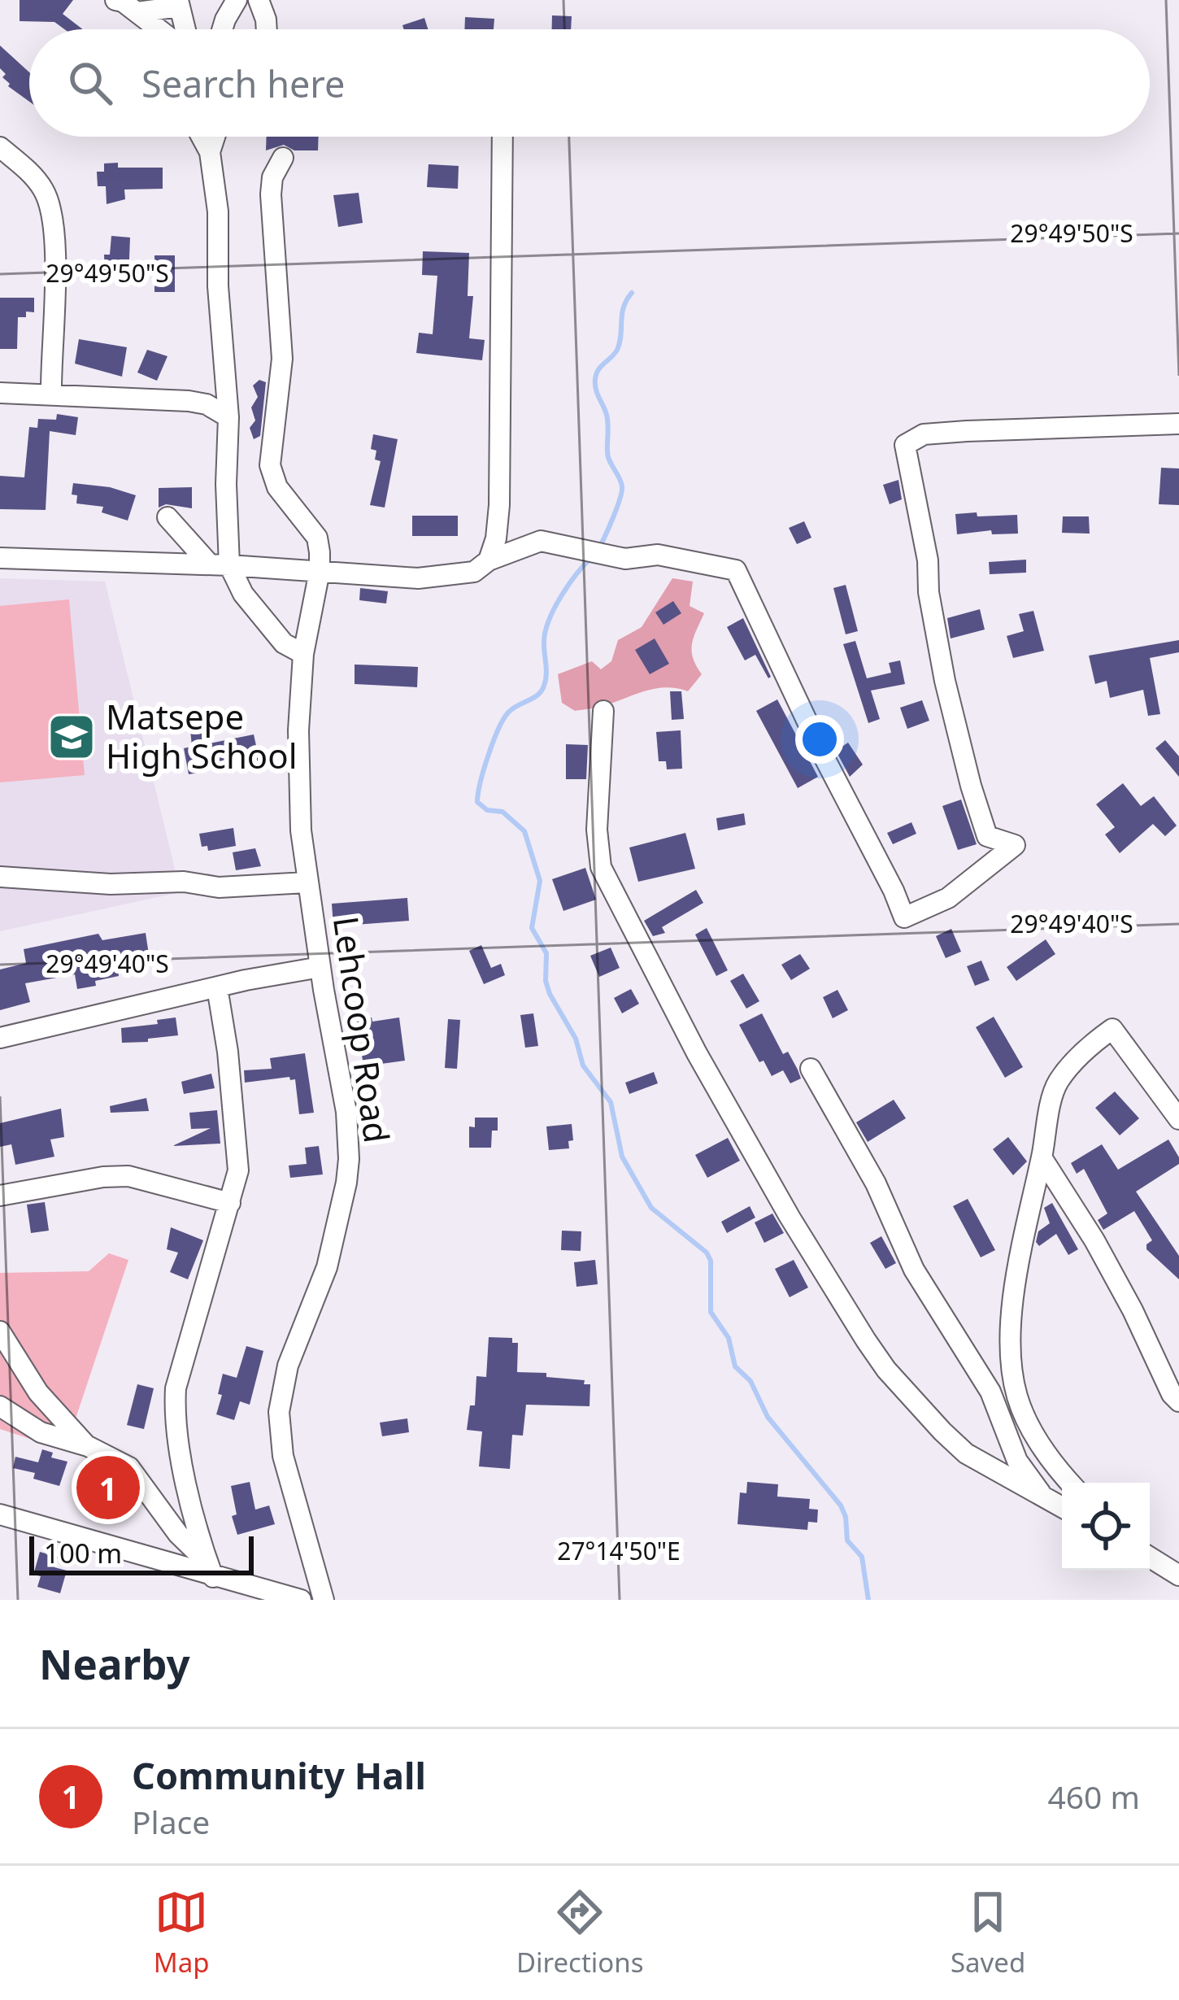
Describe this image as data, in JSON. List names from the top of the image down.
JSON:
{
  "streets": {
    "street": ["Lehcoop Road"]
  },
  "places": {
    "school or university": ["Matsepe High School"]
  },
  "scale_bar": "100 m",
  "page": {
    "search": "Search here",
    "pins": "1",
    "scale": "100 m",
    "heading": "Nearby",
    "list": [
      {
        "mark": "1",
        "name": "Community Hall",
        "note": "Place",
        "value": "460 m"
      }
    ],
    "nav": ["Map", "Directions", "Saved"]
  },
  "coordinates": ["29°49'50\"S", "29°49'40\"S", "27°14'50\"E"]
}
